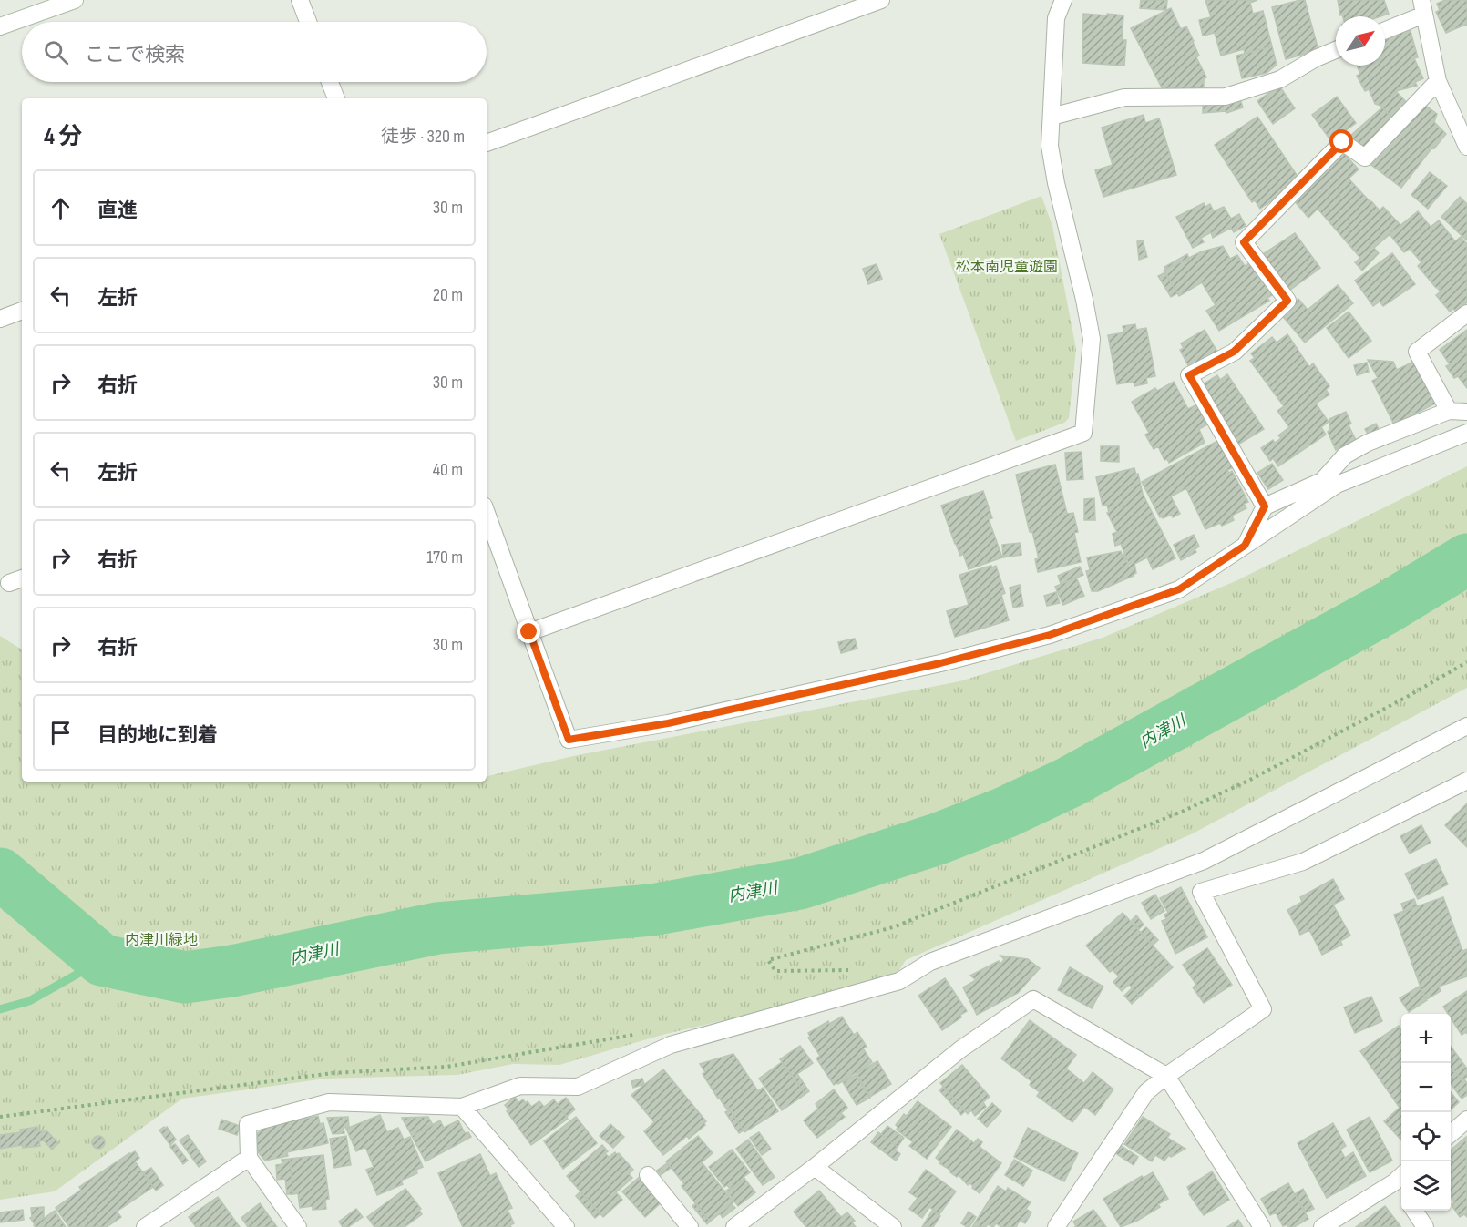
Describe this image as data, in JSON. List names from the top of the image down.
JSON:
{
  "water": ["内津川"],
  "parks": ["松本南児童遊園", "内津川緑地"],
  "north": "top right",
  "page": {
    "search": "ここで検索",
    "heading": ["4 分", "徒歩 · 320 m"],
    "list": [
      ["直進", "30 m"],
      ["左折", "20 m"],
      ["右折", "30 m"],
      ["左折", "40 m"],
      ["右折", "170 m"],
      ["右折", "30 m"],
      "目的地に到着"
    ],
    "map_buttons": ["+", "−"]
  }
}
